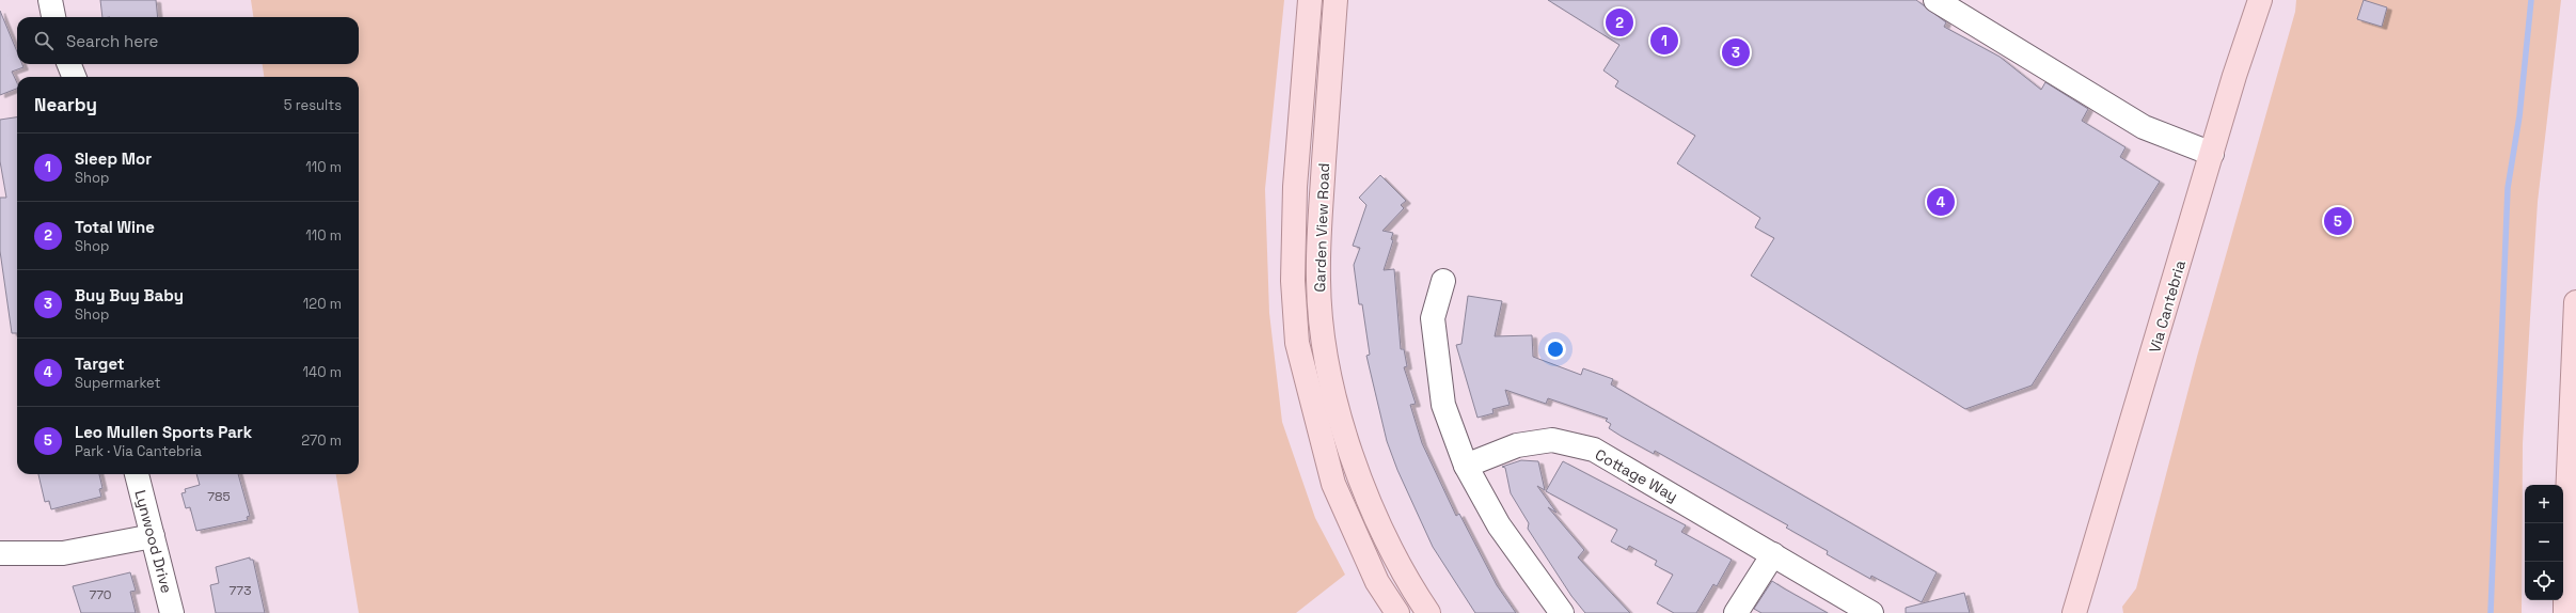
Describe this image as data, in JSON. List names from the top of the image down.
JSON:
{
  "streets": {
    "main road": ["Garden View Road", "Via Cantebria"],
    "street": ["Cottage Way", "Lynwood Drive"]
  },
  "house_numbers": ["785", "773", "770"],
  "page": {
    "pins": [
      "2",
      "1",
      "3",
      "4",
      "5"
    ],
    "search": "Search here",
    "heading": ["Nearby", "5 results"],
    "list": [
      {
        "mark": "1",
        "name": "Sleep Mor",
        "note": "Shop",
        "value": "110 m"
      },
      {
        "mark": "2",
        "name": "Total Wine",
        "note": "Shop",
        "value": "110 m"
      },
      {
        "mark": "3",
        "name": "Buy Buy Baby",
        "note": "Shop",
        "value": "120 m"
      },
      {
        "mark": "4",
        "name": "Target",
        "note": "Supermarket",
        "value": "140 m"
      },
      {
        "mark": "5",
        "name": "Leo Mullen Sports Park",
        "note": "Park · Via Cantebria",
        "value": "270 m"
      }
    ],
    "map_buttons": ["+", "−"]
  }
}
